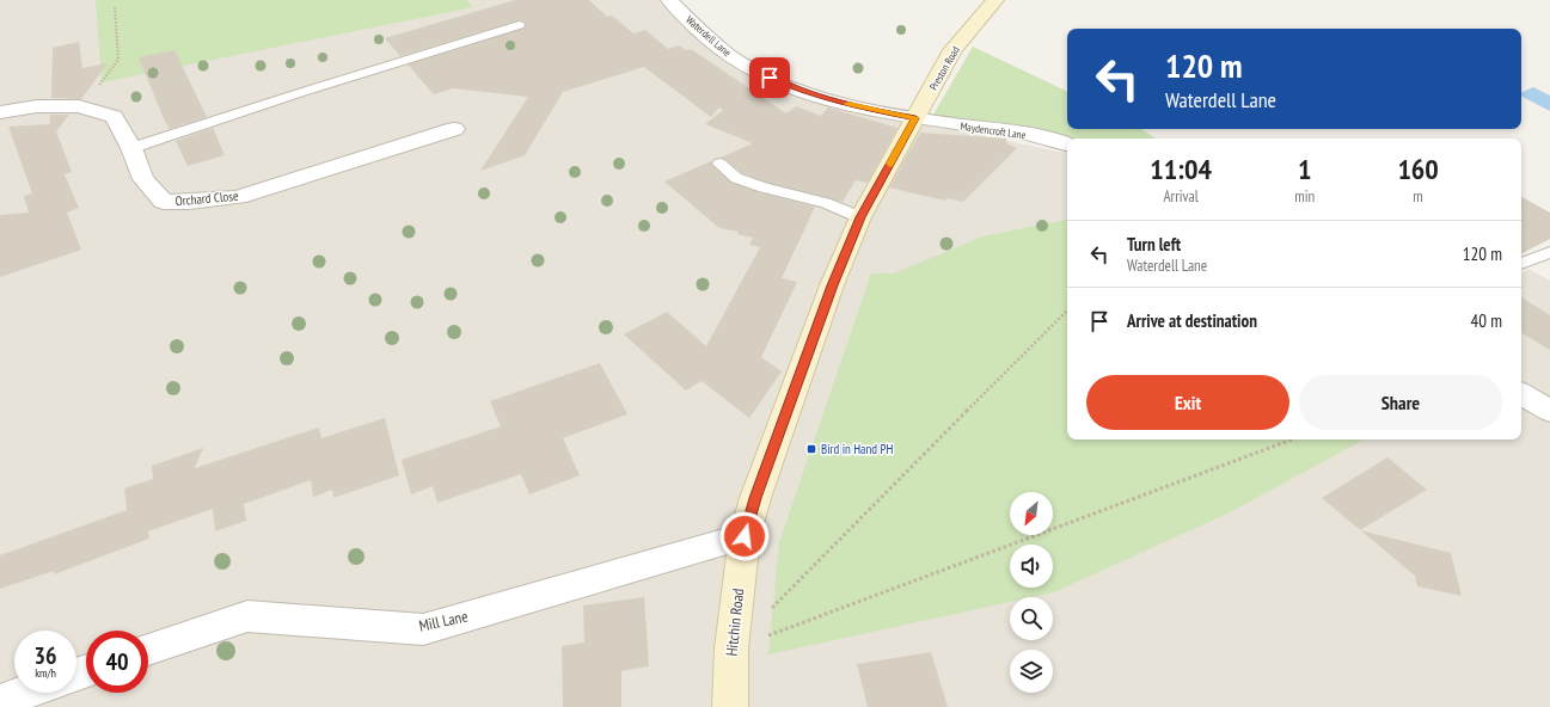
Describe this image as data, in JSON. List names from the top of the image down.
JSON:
{
  "streets": {
    "street": [
      "Waterdell Lane",
      "Preston Road",
      "Maydencroft Lane",
      "Orchard Close",
      "Mill Lane",
      "Hitchin Road"
    ]
  },
  "crossings": [
    ["Waterdell Lane", "Preston Road"],
    ["Waterdell Lane", "Maydencroft Lane"],
    ["Preston Road", "Maydencroft Lane"],
    ["Preston Road", "Hitchin Road"],
    ["Mill Lane", "Hitchin Road"]
  ],
  "places": {
    "transit": ["Bird in Hand PH"]
  },
  "north": "bottom left",
  "page": {
    "turn": ["120 m", "Waterdell Lane"],
    "eta": [
      "11:04",
      "Arrival",
      "1",
      "min",
      "160",
      "m"
    ],
    "list": [
      {
        "name": "Turn left",
        "note": "Waterdell Lane",
        "value": "120 m"
      },
      {
        "name": "Arrive at destination",
        "value": "40 m"
      }
    ],
    "buttons": ["Exit", "Share"],
    "speed": "36 km/h",
    "limit": "40"
  }
}
